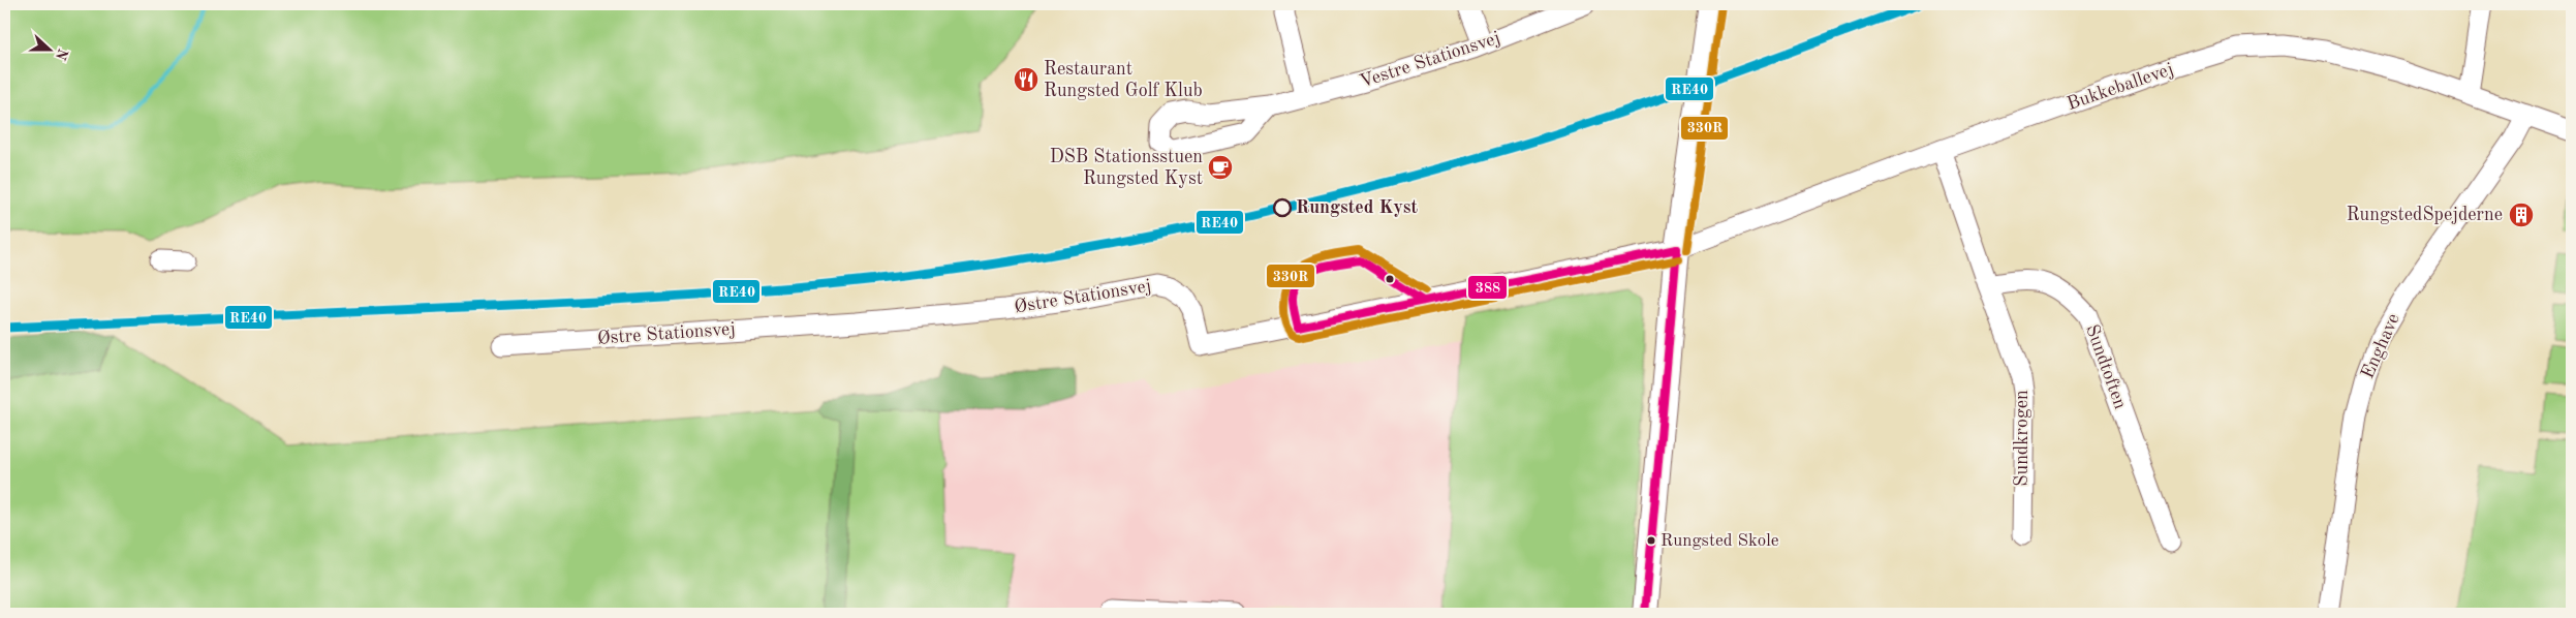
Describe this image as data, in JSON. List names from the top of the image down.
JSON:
{
  "streets": {
    "street": [
      "Vestre Stationsvej",
      "Bukkeballevej",
      "Østre Stationsvej",
      "Enghave",
      "Sundtoften",
      "Sundkrogen"
    ]
  },
  "crossings": [
    ["Bukkeballevej", "Østre Stationsvej"],
    ["Bukkeballevej", "Enghave"],
    ["Sundtoften", "Sundkrogen"]
  ],
  "places": {
    "restaurant": ["Restaurant Rungsted Golf Klub"],
    "cafe": ["DSB Stationsstuen Rungsted Kyst"],
    "other": ["Rungsted Kyst", "Rungsted Skole"],
    "building": ["RungstedSpejderne"]
  },
  "lines": ["transit line RE40", "transit line 330R", "transit line 388"],
  "north": "right"
}
